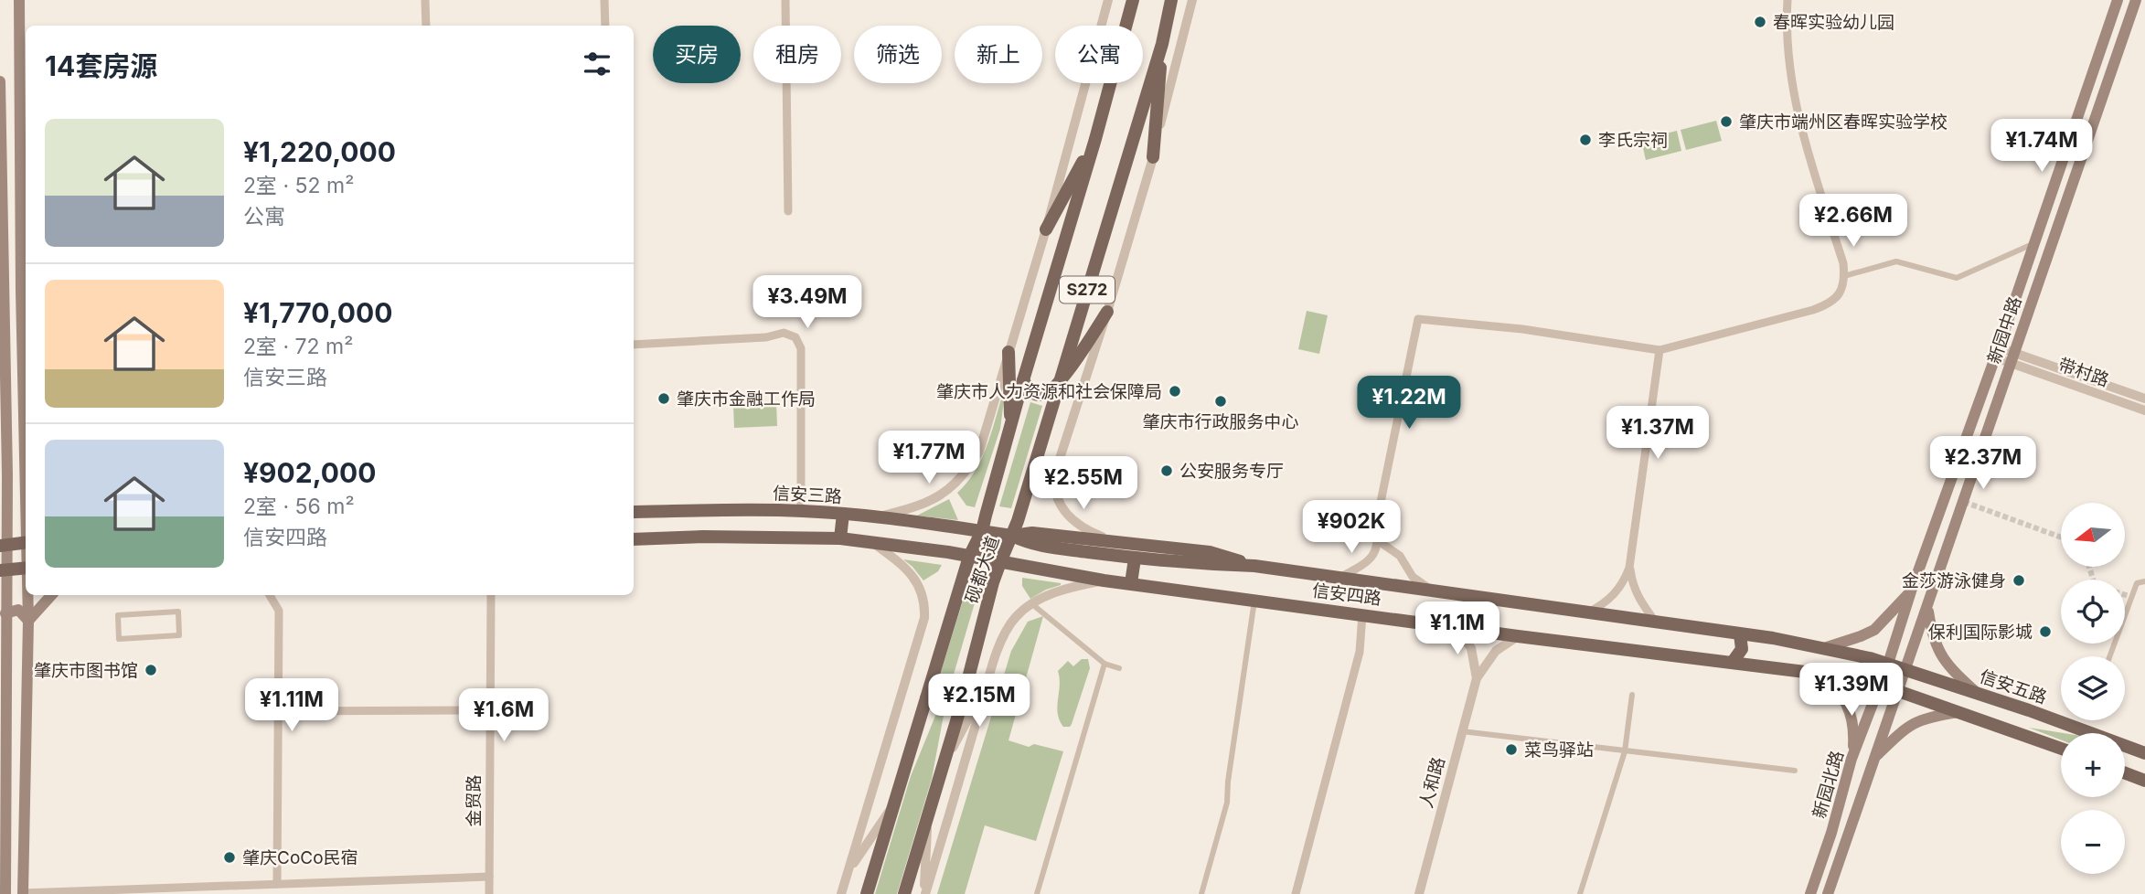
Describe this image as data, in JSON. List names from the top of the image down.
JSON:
{
  "streets": {
    "main road": [
      "S272",
      "新园中路",
      "信安三路",
      "砚都大道",
      "信安四路",
      "信安五路",
      "新园北路"
    ],
    "street": ["带村路", "人和路", "金贸路"]
  },
  "crossings": [
    ["新园中路", "带村路"],
    ["新园中路", "信安四路"],
    ["新园中路", "信安五路"],
    ["新园中路", "新园北路"],
    ["信安三路", "砚都大道"],
    ["信安三路", "信安四路"],
    ["砚都大道", "信安四路"],
    ["信安四路", "信安五路"],
    ["信安四路", "新园北路"],
    ["信安五路", "新园北路"]
  ],
  "places": [
    "春晖实验幼儿园",
    "肇庆市端州区春晖实验学校",
    "李氏宗祠",
    "肇庆市人力资源和社会保障局",
    "肇庆市金融工作局",
    "肇庆市行政服务中心",
    "公安服务专厅",
    "金莎游泳健身",
    "保利国际影城",
    "肇庆市图书馆",
    "菜鸟驿站",
    "肇庆CoCo民宿"
  ],
  "north": "left",
  "page": {
    "chip": [
      "买房",
      "租房",
      "筛选",
      "新上",
      "公寓"
    ],
    "heading": "14套房源",
    "list": [
      {
        "name": "¥1,220,000",
        "note": "2室 · 52 m² · 公寓"
      },
      {
        "name": "¥1,770,000",
        "note": "2室 · 72 m² · 信安三路"
      },
      {
        "name": "¥902,000",
        "note": "2室 · 56 m² · 信安四路"
      }
    ],
    "price": [
      "¥1.74M",
      "¥2.66M",
      "¥3.49M",
      "¥1.22M",
      "¥1.37M",
      "¥1.77M",
      "¥2.37M",
      "¥2.55M",
      "¥902K",
      "¥1.1M",
      "¥1.39M",
      "¥2.15M",
      "¥1.11M",
      "¥1.6M"
    ],
    "map_buttons": ["+", "−"]
  }
}
